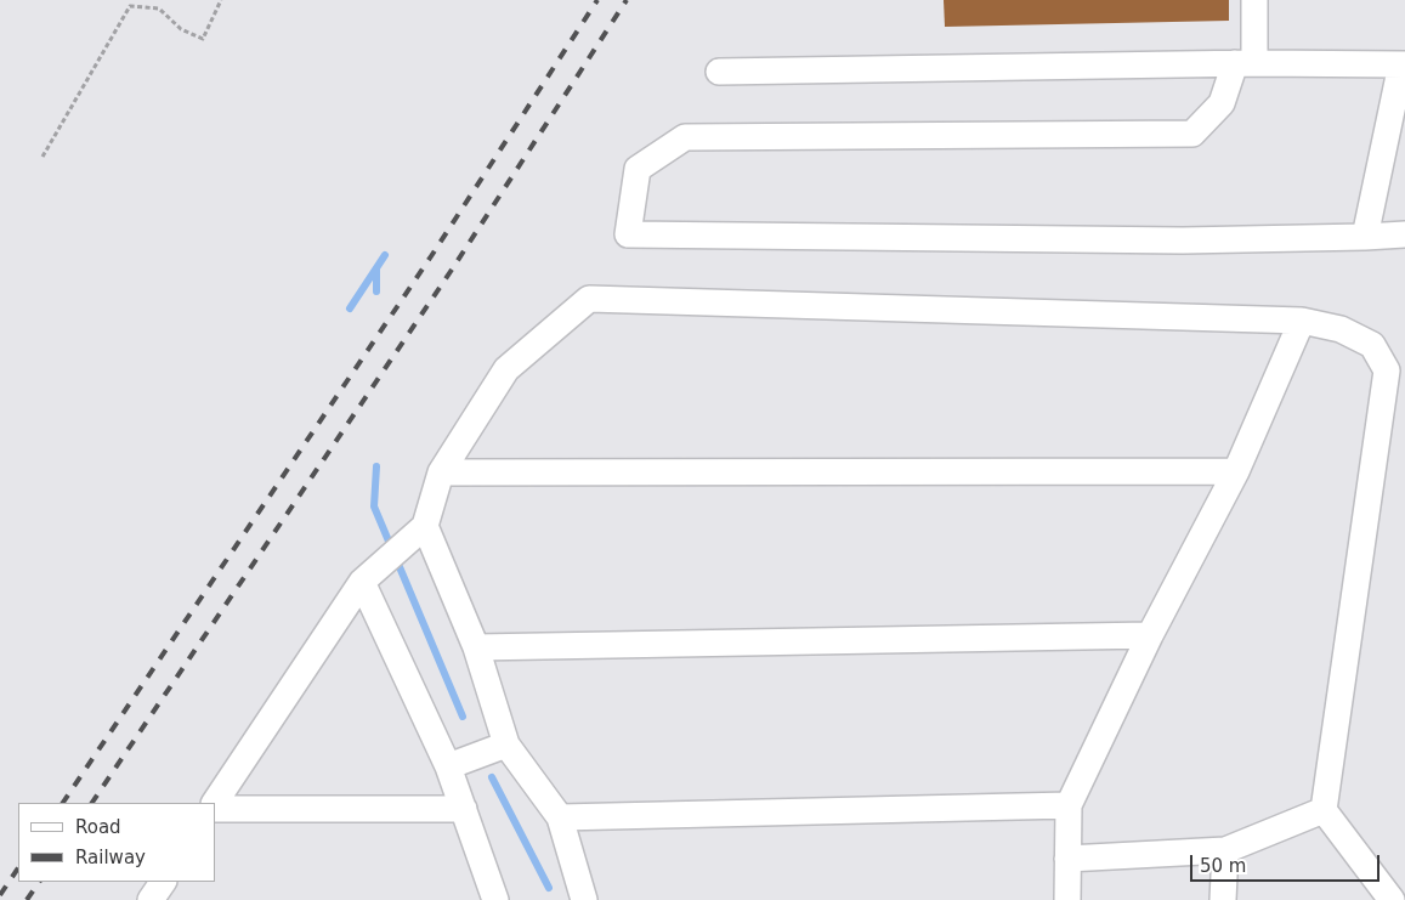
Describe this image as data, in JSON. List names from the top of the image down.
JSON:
{
  "legend": ["Road", "Railway"],
  "scale_bar": "50 m"
}
